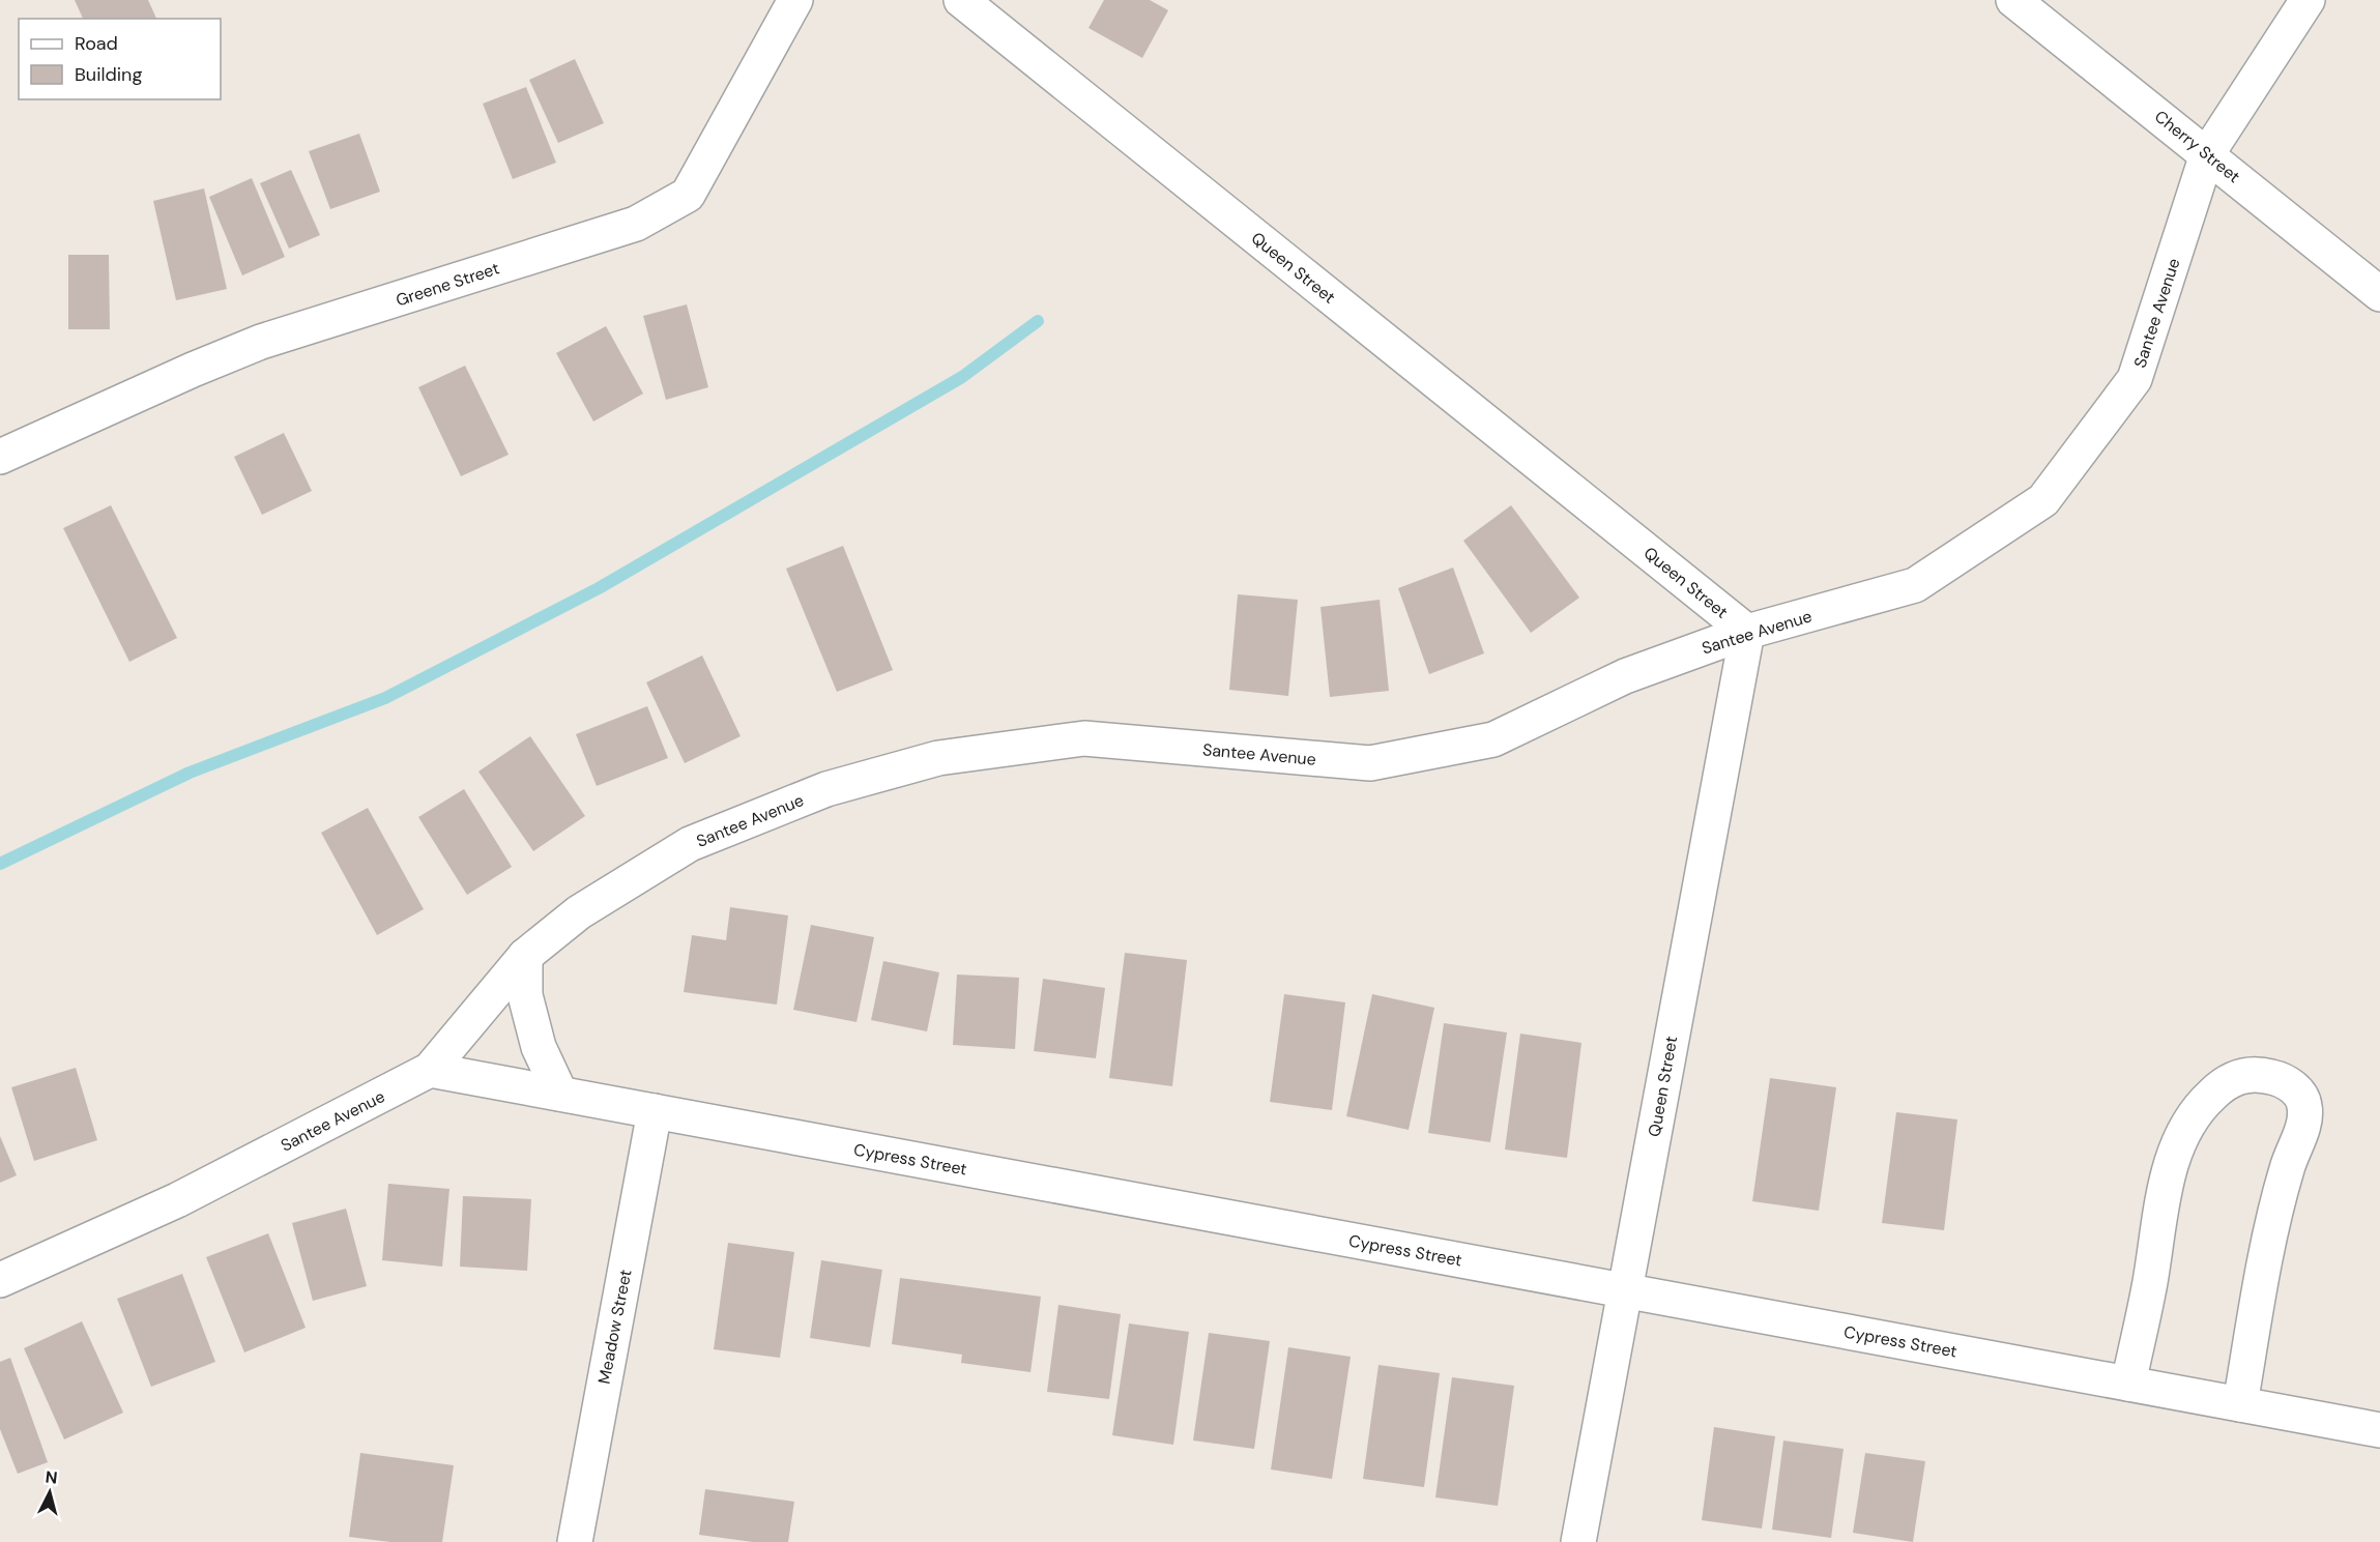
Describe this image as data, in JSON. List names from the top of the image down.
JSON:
{
  "streets": {
    "street": [
      "Cherry Street",
      "Queen Street",
      "Greene Street",
      "Santee Avenue",
      "Cypress Street",
      "Meadow Street"
    ]
  },
  "crossings": [
    ["Cherry Street", "Santee Avenue"],
    ["Queen Street", "Santee Avenue"],
    ["Queen Street", "Cypress Street"],
    ["Santee Avenue", "Cypress Street"],
    ["Cypress Street", "Meadow Street"]
  ],
  "legend": ["Road", "Building"],
  "north": "top"
}
